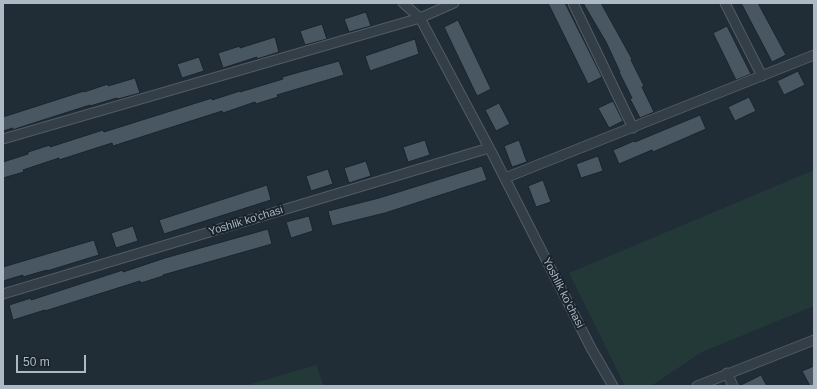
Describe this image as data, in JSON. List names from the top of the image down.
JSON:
{
  "streets": {
    "street": ["Yoshlik ko'chasi"]
  },
  "scale_bar": "50 m"
}
